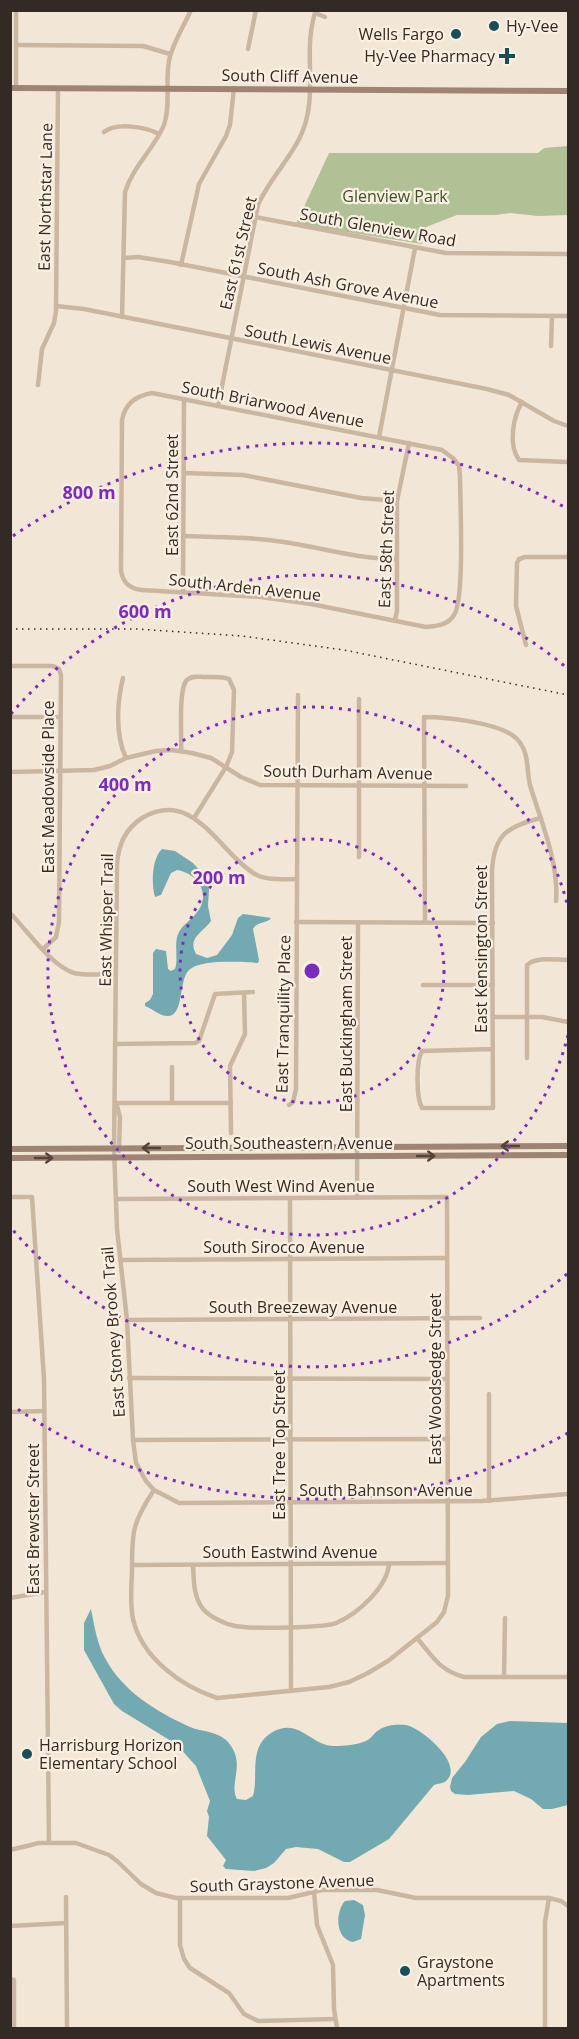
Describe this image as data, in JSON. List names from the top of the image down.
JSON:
{
  "streets": {
    "main road": ["South Cliff Avenue", "South Southeastern Avenue"],
    "street": [
      "East Northstar Lane",
      "South Glenview Road",
      "East 61st Street",
      "South Ash Grove Avenue",
      "South Lewis Avenue",
      "South Briarwood Avenue",
      "East 62nd Street",
      "East 58th Street",
      "South Arden Avenue",
      "South Durham Avenue",
      "East Meadowside Place",
      "East Whisper Trail",
      "East Kensington Street",
      "East Tranquility Place",
      "East Buckingham Street",
      "South West Wind Avenue",
      "South Sirocco Avenue",
      "South Breezeway Avenue",
      "East Stoney Brook Trail",
      "East Woodsedge Street",
      "East Tree Top Street",
      "South Bahnson Avenue",
      "East Brewster Street",
      "South Eastwind Avenue",
      "South Graystone Avenue"
    ]
  },
  "crossings": [
    ["South Cliff Avenue", "East Northstar Lane"],
    ["South Cliff Avenue", "East 61st Street"],
    ["East Northstar Lane", "South Lewis Avenue"],
    ["South Glenview Road", "East 61st Street"],
    ["East 61st Street", "South Ash Grove Avenue"],
    ["East 61st Street", "South Lewis Avenue"],
    ["East 61st Street", "South Briarwood Avenue"],
    ["South Briarwood Avenue", "East 62nd Street"],
    ["South Briarwood Avenue", "East 58th Street"],
    ["South Briarwood Avenue", "South Arden Avenue"],
    ["East 62nd Street", "South Arden Avenue"],
    ["East 58th Street", "South Arden Avenue"],
    ["South Durham Avenue", "East Meadowside Place"],
    ["South Durham Avenue", "East Tranquility Place"],
    ["East Whisper Trail", "South Southeastern Avenue"],
    ["East Whisper Trail", "East Stoney Brook Trail"],
    ["East Buckingham Street", "South Southeastern Avenue"],
    ["East Buckingham Street", "South West Wind Avenue"],
    ["South Southeastern Avenue", "East Stoney Brook Trail"],
    ["South West Wind Avenue", "East Stoney Brook Trail"],
    ["South West Wind Avenue", "East Woodsedge Street"],
    ["South West Wind Avenue", "East Tree Top Street"],
    ["South Sirocco Avenue", "East Stoney Brook Trail"],
    ["South Sirocco Avenue", "East Woodsedge Street"],
    ["South Sirocco Avenue", "East Tree Top Street"],
    ["South Breezeway Avenue", "East Stoney Brook Trail"],
    ["South Breezeway Avenue", "East Woodsedge Street"],
    ["South Breezeway Avenue", "East Tree Top Street"],
    ["East Stoney Brook Trail", "South Bahnson Avenue"],
    ["East Woodsedge Street", "South Bahnson Avenue"],
    ["East Woodsedge Street", "South Eastwind Avenue"],
    ["East Tree Top Street", "South Bahnson Avenue"],
    ["East Tree Top Street", "South Eastwind Avenue"],
    ["East Brewster Street", "South Graystone Avenue"]
  ],
  "parks": ["Glenview Park"],
  "places": {
    "other": [
      "Hy-Vee",
      "Wells Fargo",
      "Harrisburg Horizon Elementary School",
      "Graystone Apartments"
    ],
    "health": ["Hy-Vee Pharmacy"]
  },
  "rings": [
    "800 m",
    "600 m",
    "400 m",
    "200 m"
  ]
}
